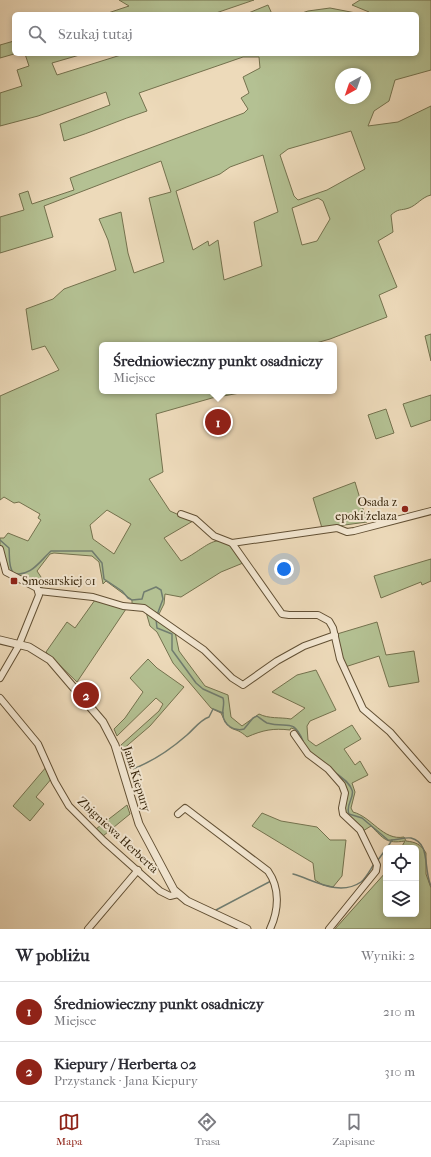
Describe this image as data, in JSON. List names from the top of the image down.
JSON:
{
  "streets": {
    "street": ["Jana Kiepury", "Zbigniewa Herberta"]
  },
  "crossings": [
    ["Jana Kiepury", "Zbigniewa Herberta"]
  ],
  "places": {
    "other": ["Osada z epoki żelaza"],
    "transit": ["Smosarskiej 01"]
  },
  "north": "bottom left",
  "page": {
    "search": "Szukaj tutaj",
    "popup": ["Średniowieczny punkt osadniczy", "Miejsce"],
    "pins": ["1", "2"],
    "heading": ["W pobliżu", "Wyniki: 2"],
    "list": [
      {
        "mark": "1",
        "name": "Średniowieczny punkt osadniczy",
        "note": "Miejsce",
        "value": "210 m"
      },
      {
        "mark": "2",
        "name": "Kiepury / Herberta 02",
        "note": "Przystanek · Jana Kiepury",
        "value": "310 m"
      }
    ],
    "nav": ["Mapa", "Trasa", "Zapisane"]
  }
}
